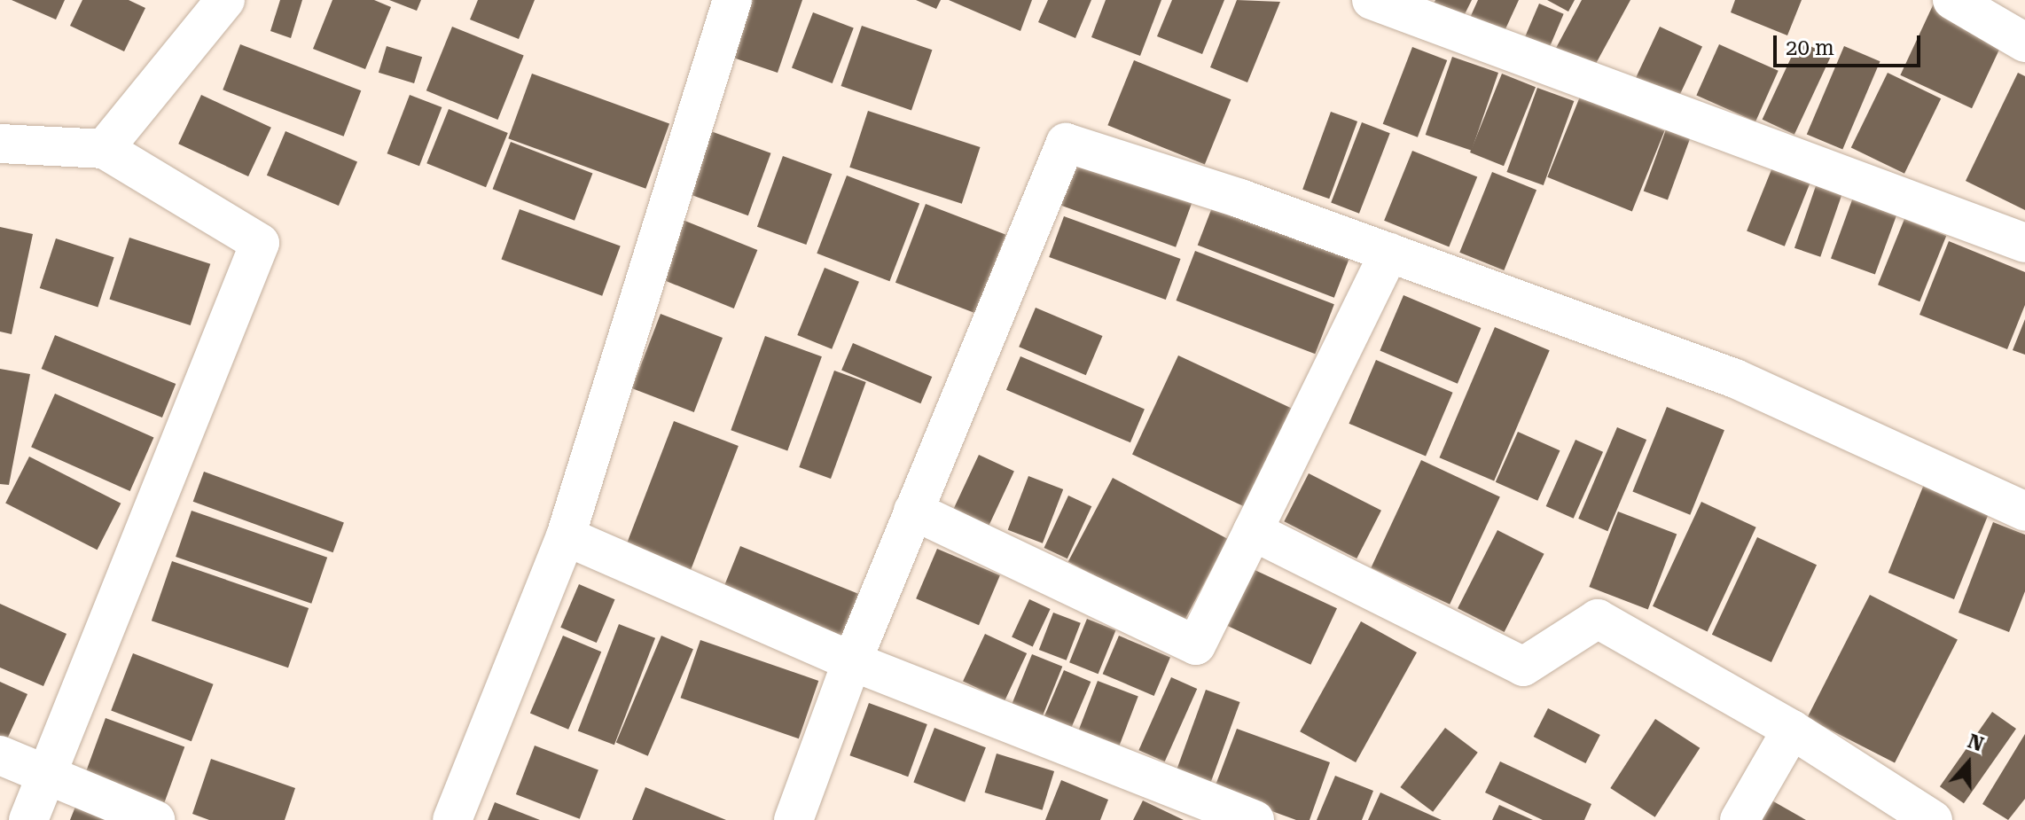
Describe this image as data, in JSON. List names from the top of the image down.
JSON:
{
  "scale_bar": "20 m",
  "north": "top"
}
